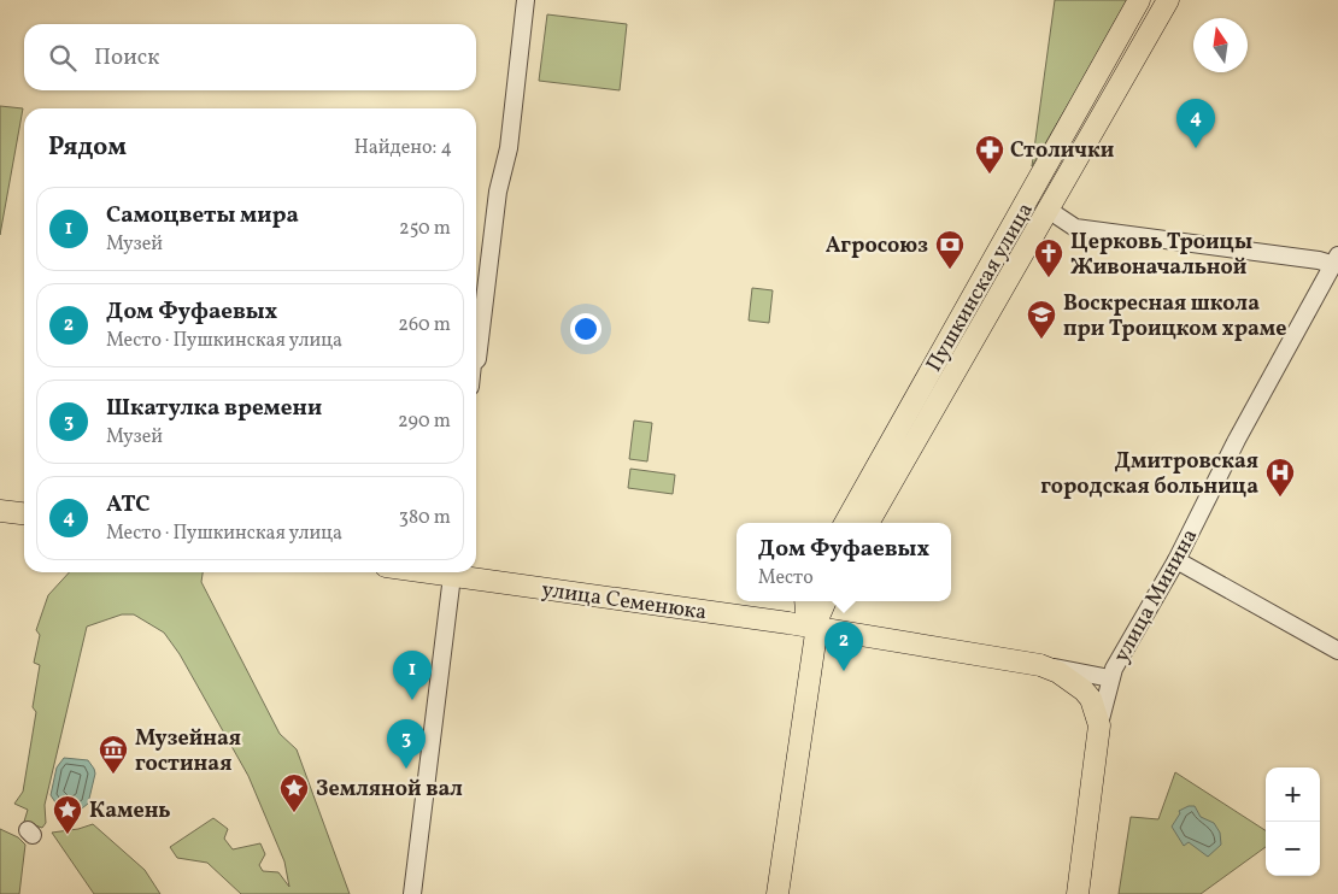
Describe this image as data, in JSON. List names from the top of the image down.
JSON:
{
  "streets": {
    "main road": ["Пушкинская улица", "улица Минина", "улица Семенюка"]
  },
  "crossings": [
    ["улица Минина", "улица Семенюка"]
  ],
  "places": {
    "pharmacy": ["Столички"],
    "bank": ["Агросоюз"],
    "church": ["Церковь Троицы Живоначальной"],
    "school or university": ["Воскресная школа при Троицком храме"],
    "hospital": ["Дмитровская городская больница"],
    "museum": ["Музейная гостиная"],
    "place": ["Земляной вал", "Камень"]
  },
  "north": "top",
  "page": {
    "search": "Поиск",
    "pins": [
      "4",
      "2",
      "1",
      "3"
    ],
    "heading": ["Рядом", "Найдено: 4"],
    "list": [
      {
        "mark": "1",
        "name": "Самоцветы мира",
        "note": "Музей",
        "value": "250 m"
      },
      {
        "mark": "2",
        "name": "Дом Фуфаевых",
        "note": "Место · Пушкинская улица",
        "value": "260 m"
      },
      {
        "mark": "3",
        "name": "Шкатулка времени",
        "note": "Музей",
        "value": "290 m"
      },
      {
        "mark": "4",
        "name": "АТС",
        "note": "Место · Пушкинская улица",
        "value": "380 m"
      }
    ],
    "popup": ["Дом Фуфаевых", "Место"],
    "map_buttons": ["+", "−"]
  }
}
